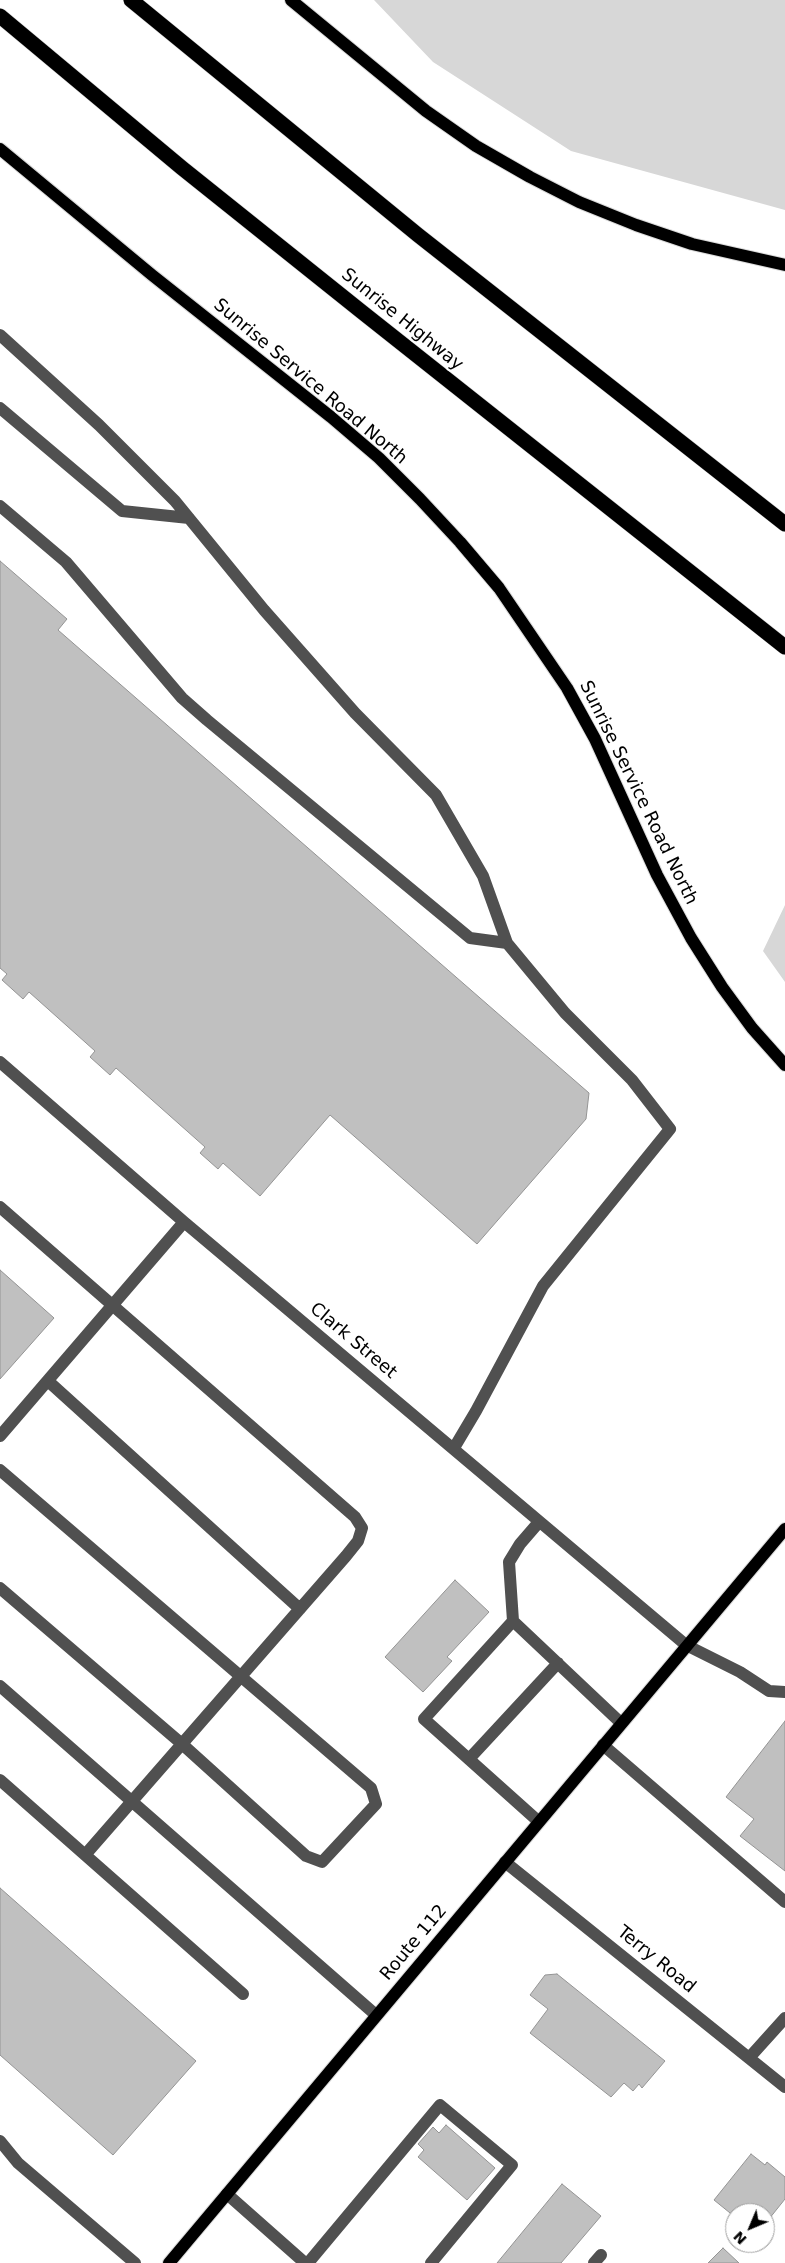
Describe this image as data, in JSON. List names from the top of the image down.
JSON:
{
  "streets": {
    "highway": ["Sunrise Highway"],
    "main road": ["Sunrise Service Road North", "Route 112"],
    "street": ["Clark Street", "Terry Road"]
  },
  "crossings": [
    ["Clark Street", "Route 112"],
    ["Route 112", "Terry Road"]
  ],
  "north": "bottom left"
}
